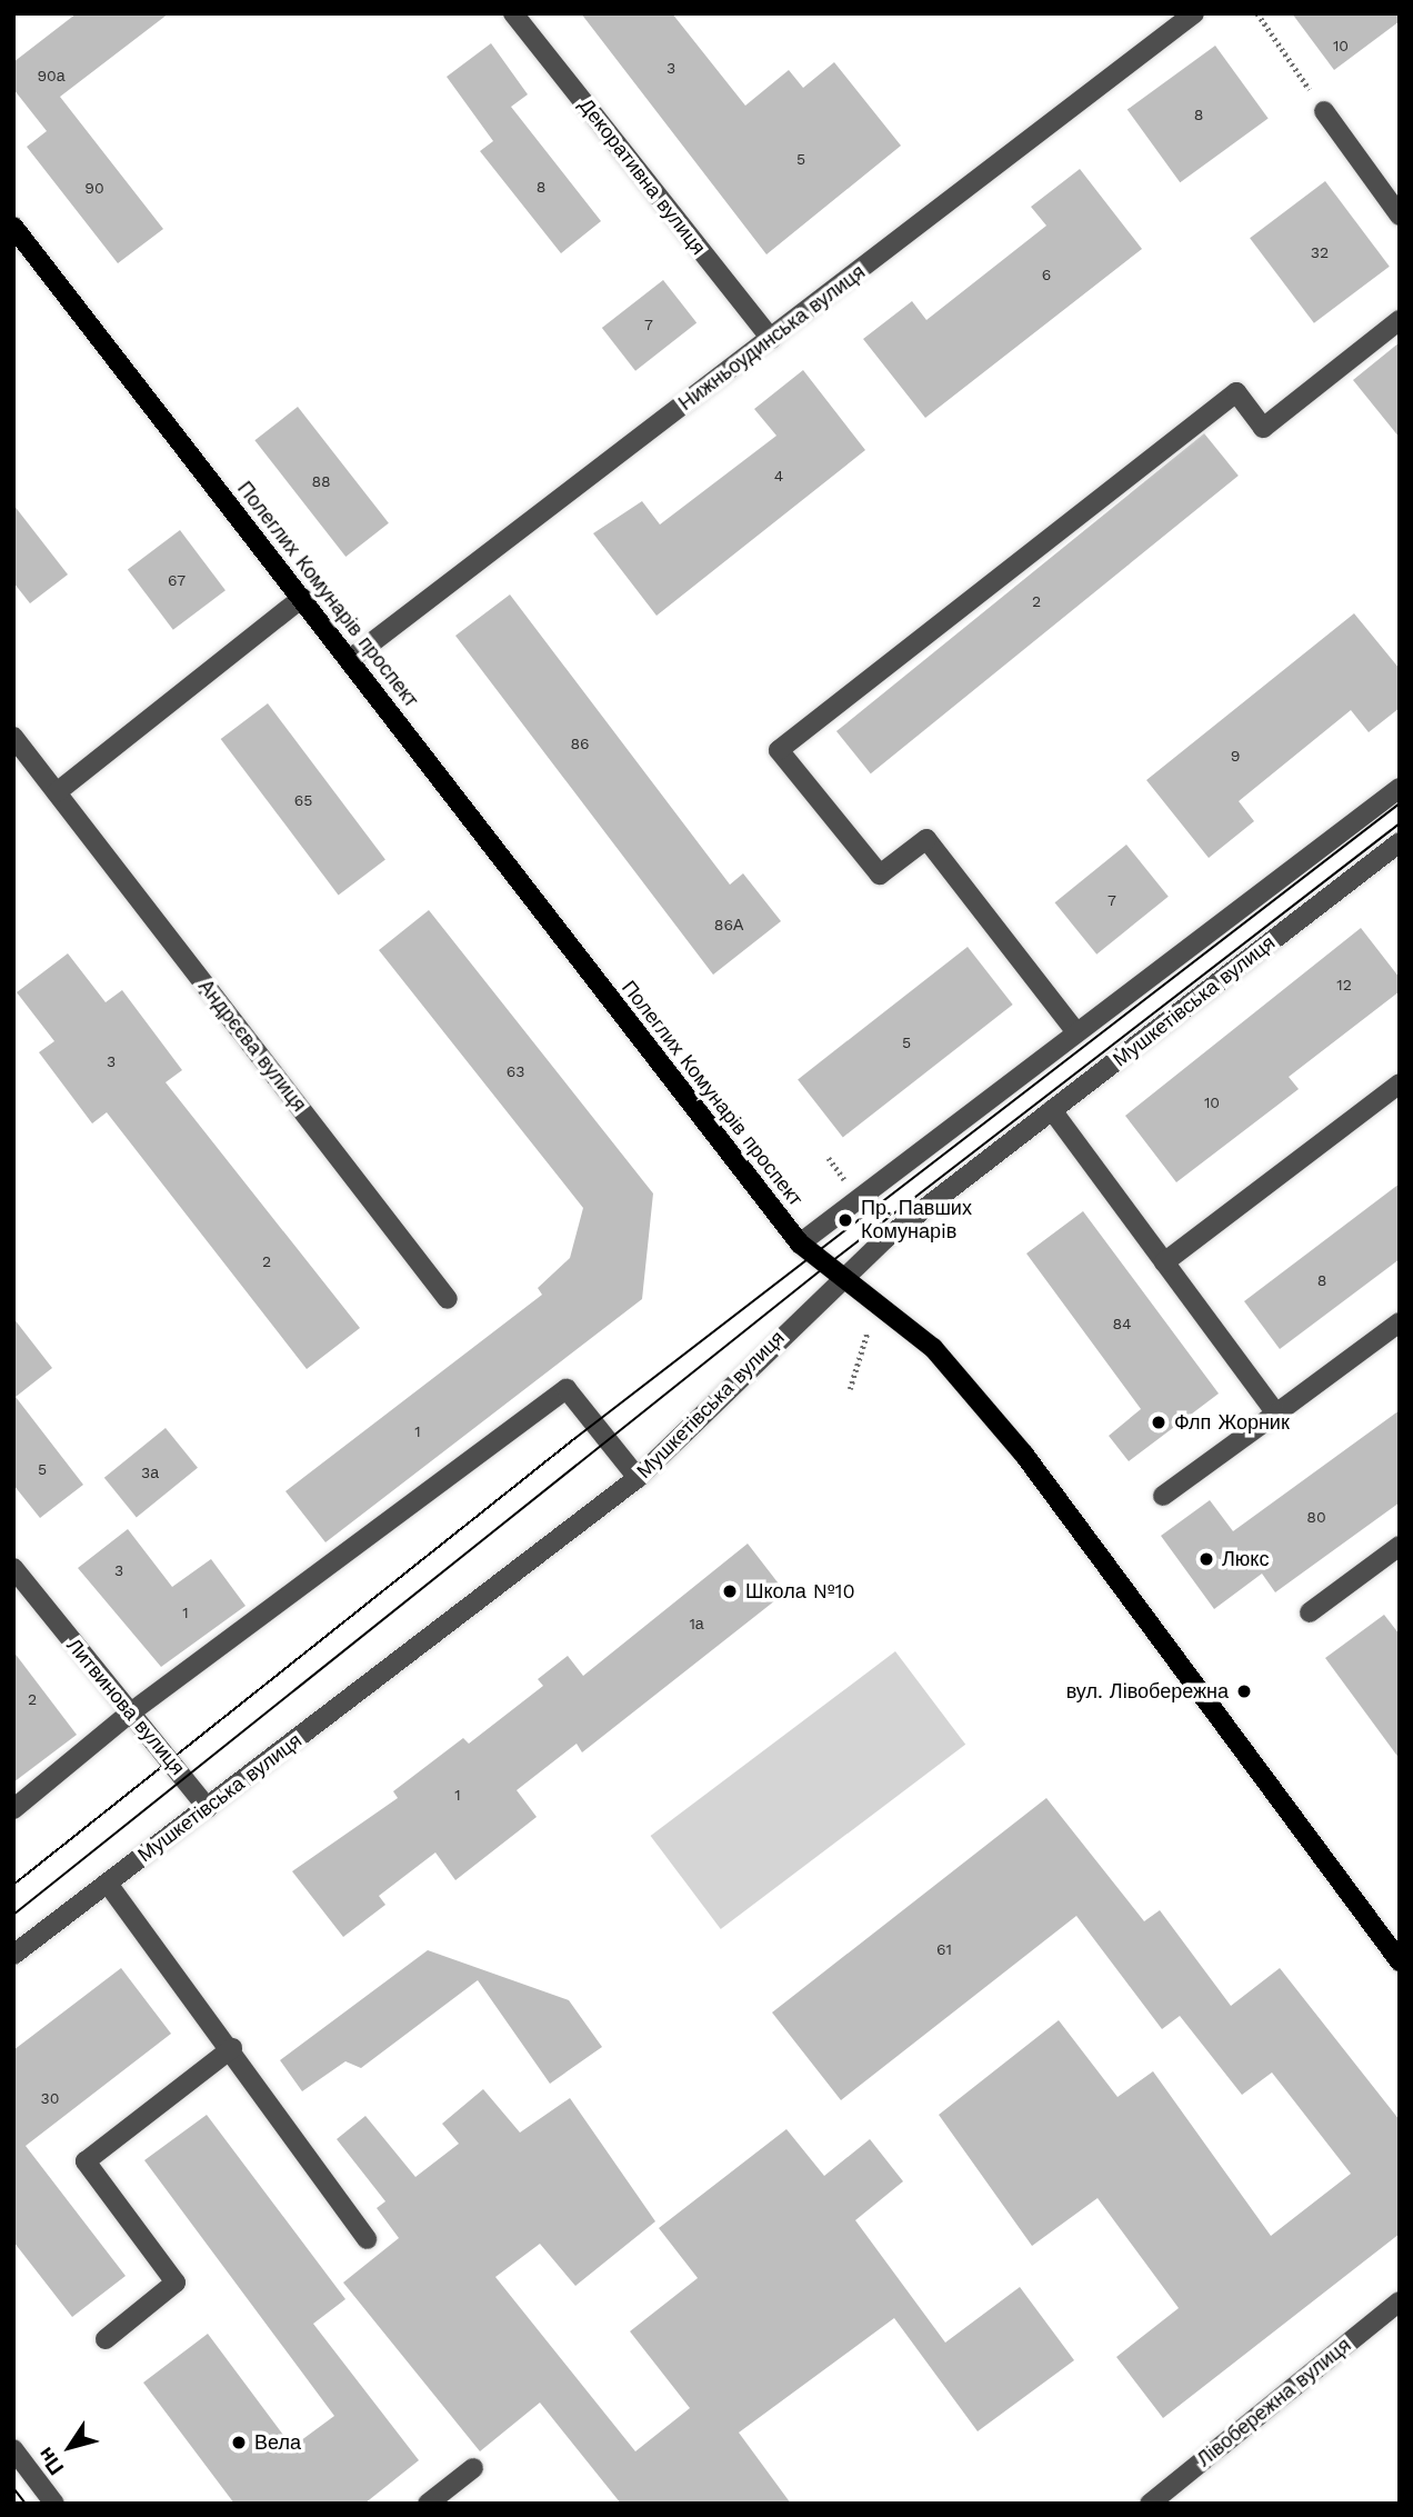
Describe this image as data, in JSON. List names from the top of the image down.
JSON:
{
  "streets": {
    "main road": ["Полеглих Комунарів проспект"],
    "street": [
      "Декоративна вулиця",
      "Нижньоудинська вулиця",
      "Мушкетівська вулиця",
      "Андрєєва вулиця",
      "Литвинова вулиця",
      "Лівобережна вулиця"
    ]
  },
  "crossings": [
    ["Декоративна вулиця", "Нижньоудинська вулиця"],
    ["Нижньоудинська вулиця", "Полеглих Комунарів проспект"],
    ["Полеглих Комунарів проспект", "Мушкетівська вулиця"],
    ["Мушкетівська вулиця", "Литвинова вулиця"]
  ],
  "places": [
    "Пр. Павших Комунарiв",
    "Флп Жорник",
    "Люкс",
    "Школа №10",
    "вул. Лівобережна",
    "Вела"
  ],
  "house_numbers": [
    "10",
    "3",
    "90а",
    "8",
    "5",
    "8",
    "90",
    "32",
    "6",
    "7",
    "4",
    "88",
    "67",
    "2",
    "86",
    "9",
    "65",
    "7",
    "86А",
    "12",
    "5",
    "3",
    "63",
    "10",
    "2",
    "8",
    "84",
    "1",
    "5",
    "3а",
    "80",
    "3",
    "1",
    "1а",
    "2",
    "1",
    "61",
    "30"
  ],
  "north": "bottom left"
}
